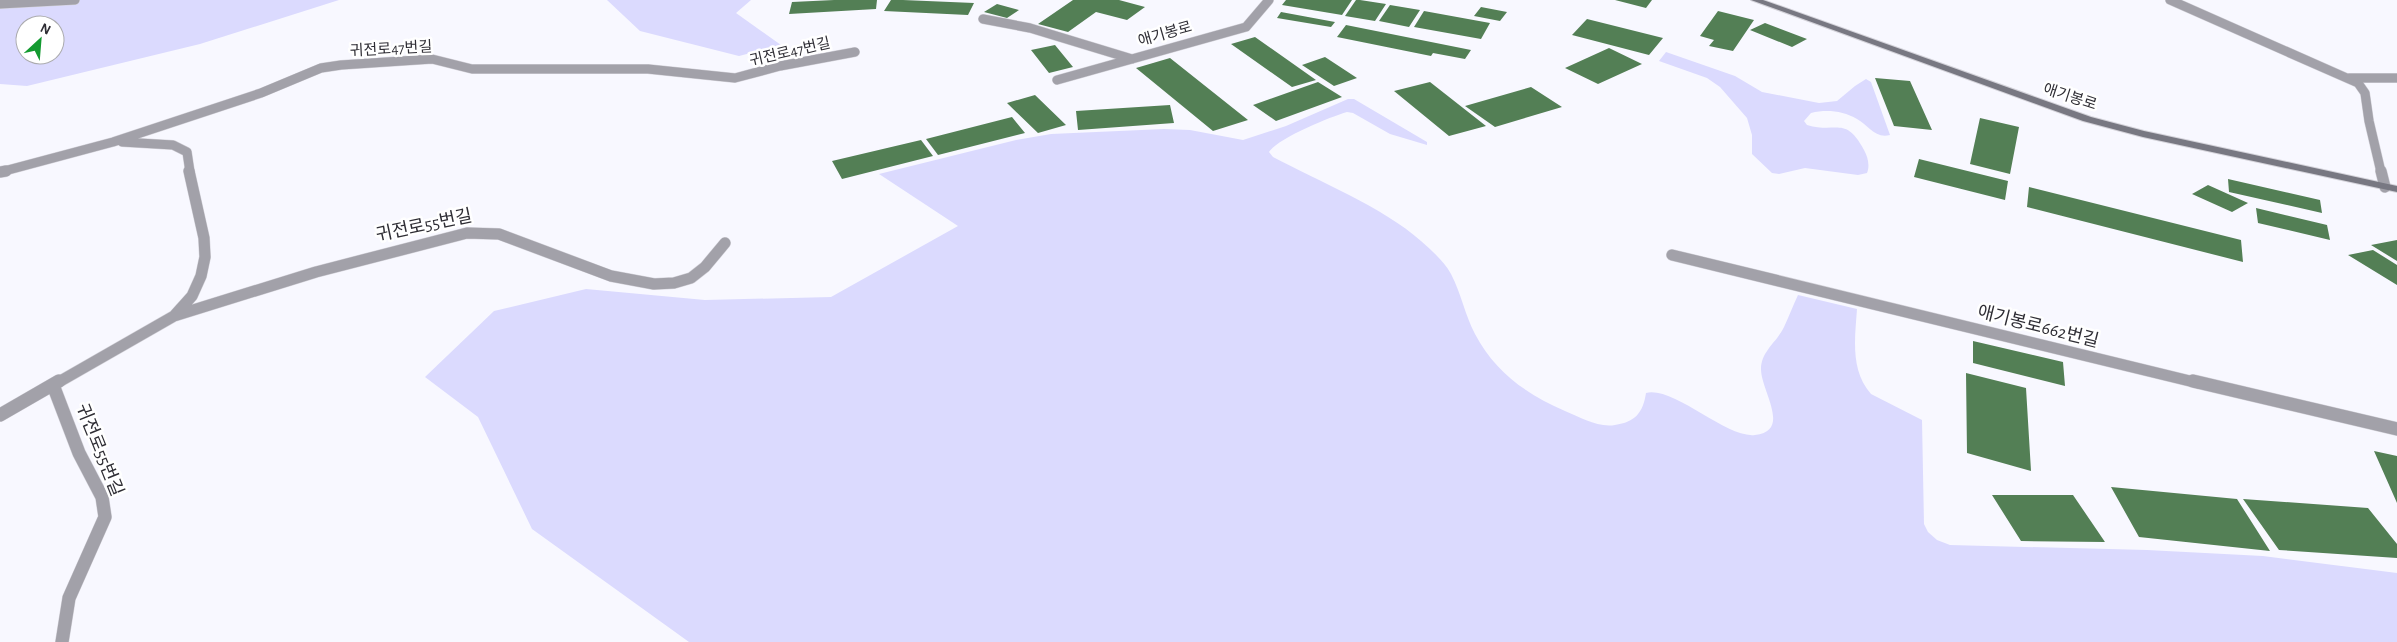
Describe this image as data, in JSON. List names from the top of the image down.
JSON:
{
  "streets": {
    "main road": ["애기봉로"],
    "lane": ["귀전로47번길", "귀전로55번길", "애기봉로662번길"]
  },
  "crossings": [
    ["귀전로47번길", "귀전로55번길"]
  ],
  "north": "top right"
}
